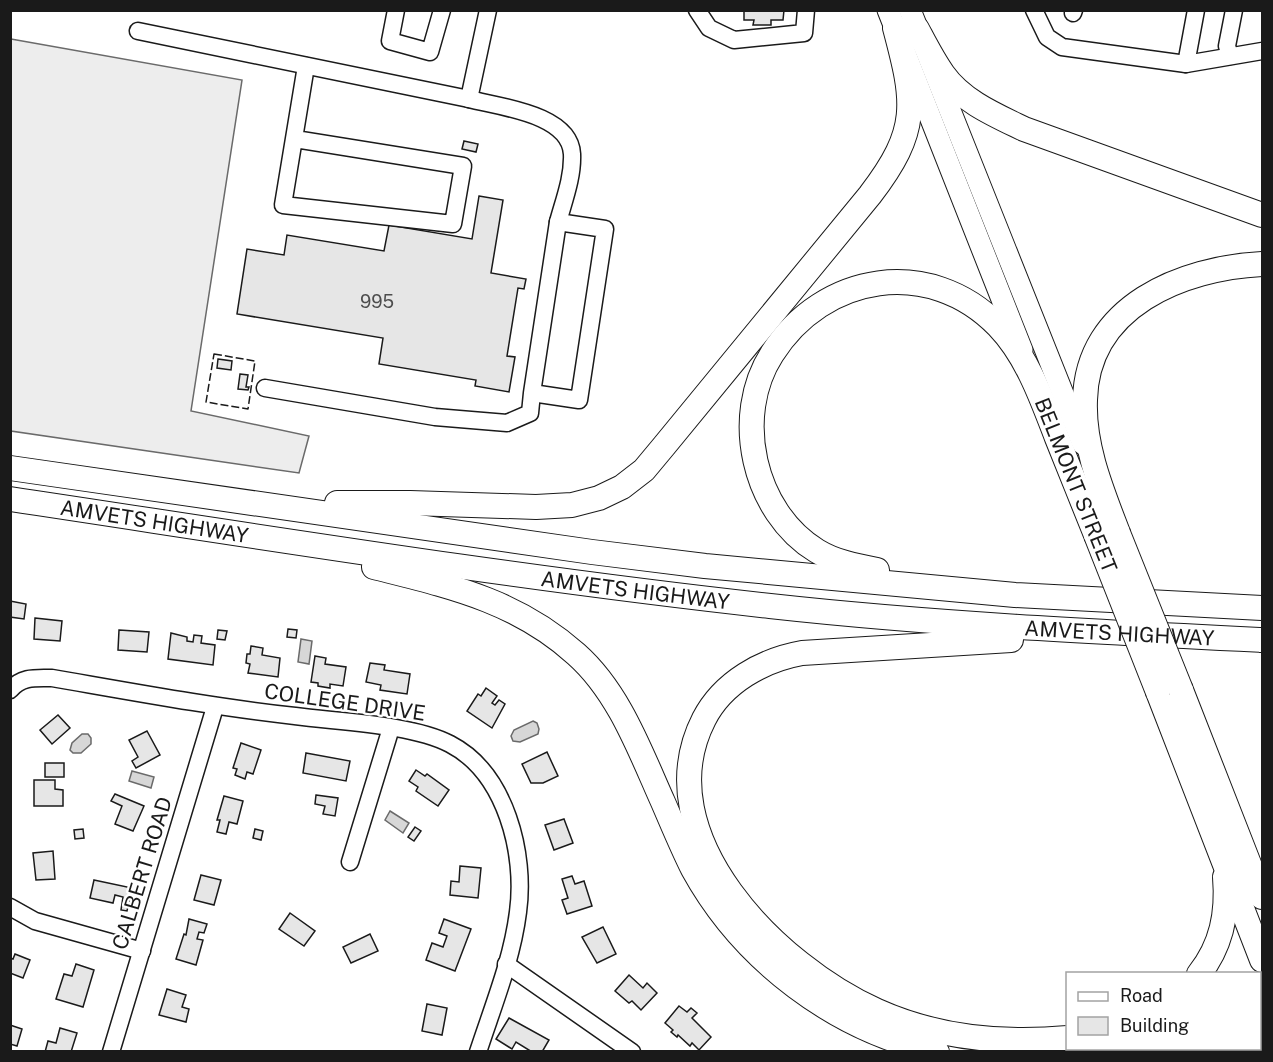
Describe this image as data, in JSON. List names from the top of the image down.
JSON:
{
  "streets": {
    "highway": ["BELMONT STREET", "AMVETS HIGHWAY"],
    "street": ["COLLEGE DRIVE", "CALBERT ROAD"]
  },
  "crossings": [
    ["COLLEGE DRIVE", "CALBERT ROAD"]
  ],
  "house_numbers": ["995"],
  "legend": ["Road", "Building"]
}
